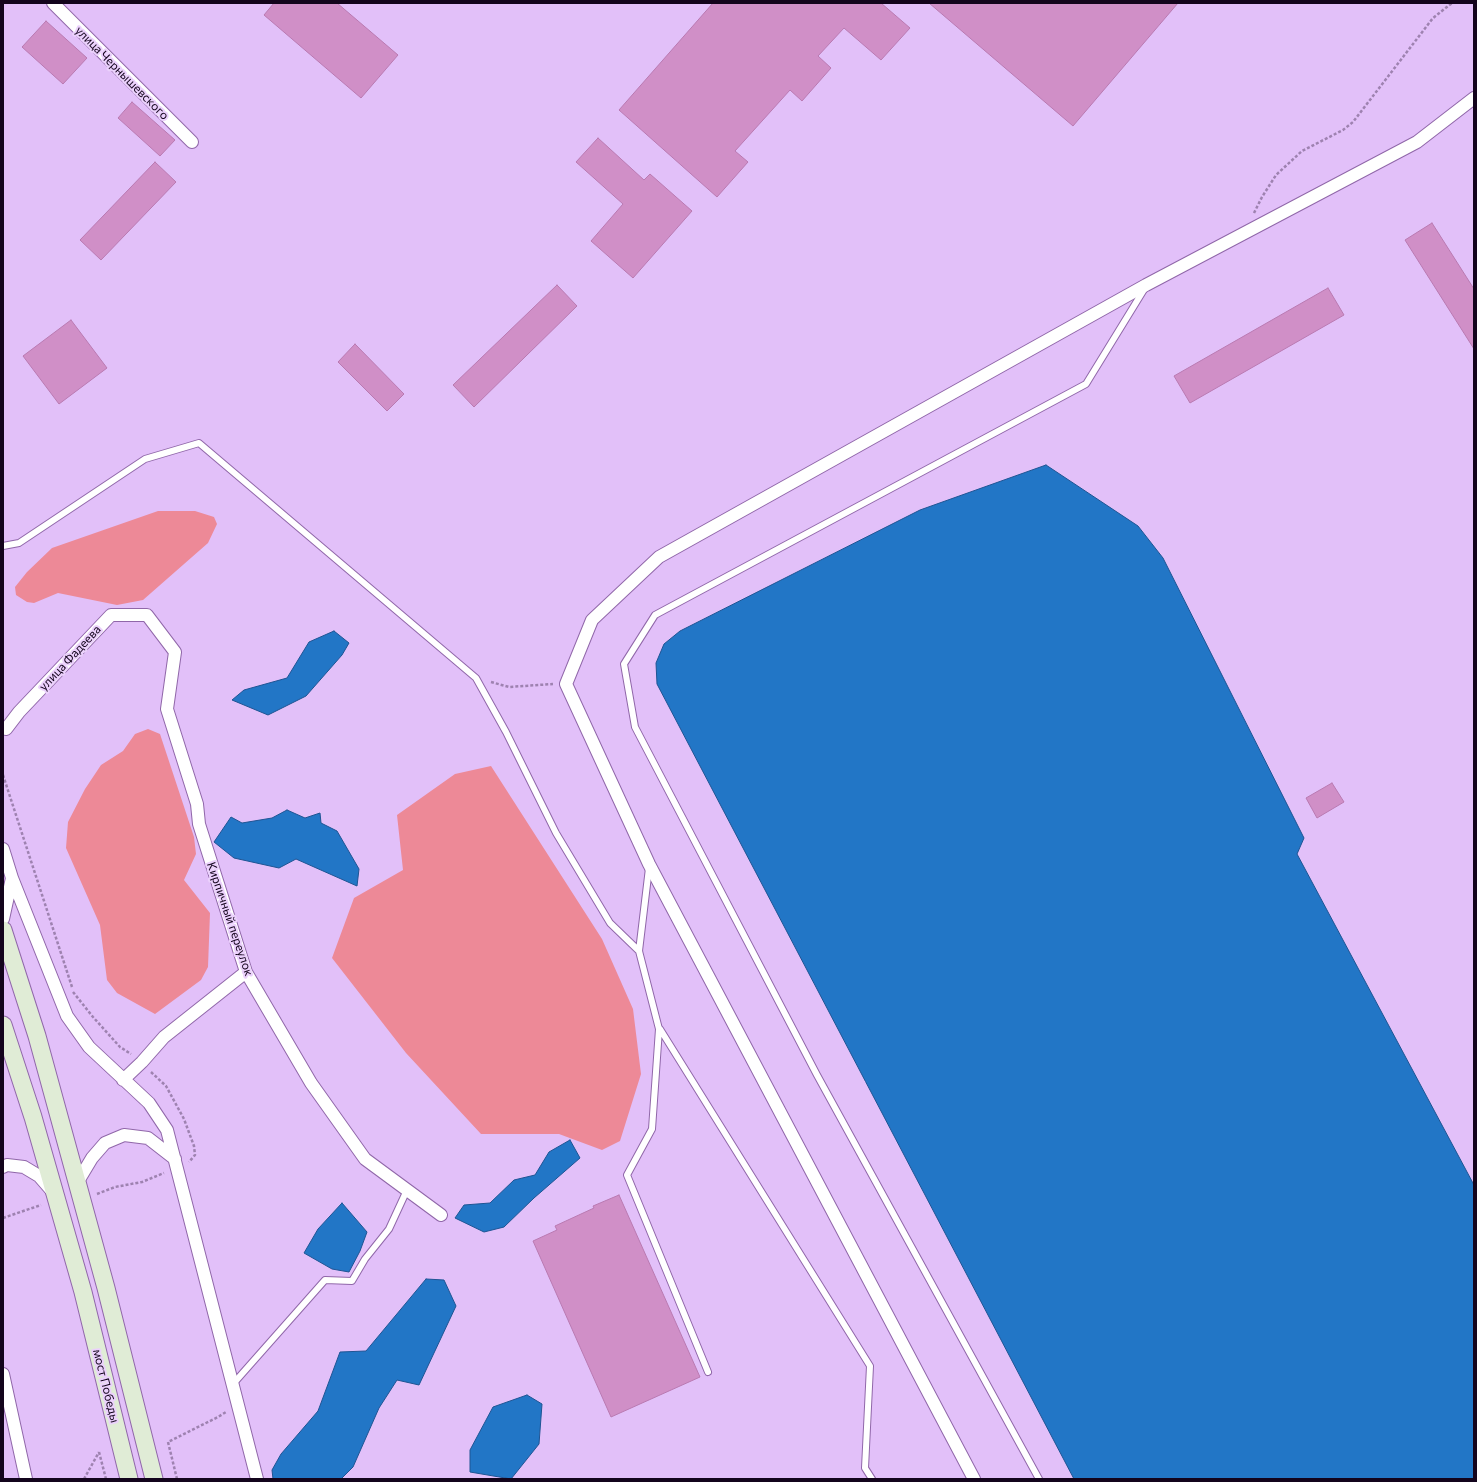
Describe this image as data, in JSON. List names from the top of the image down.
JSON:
{
  "streets": {
    "main road": ["мост Победы"],
    "street": ["улица Чернышевского", "улица Фадеева", "Кирпичный переулок"]
  },
  "crossings": [
    ["улица Фадеева", "Кирпичный переулок"]
  ]
}
